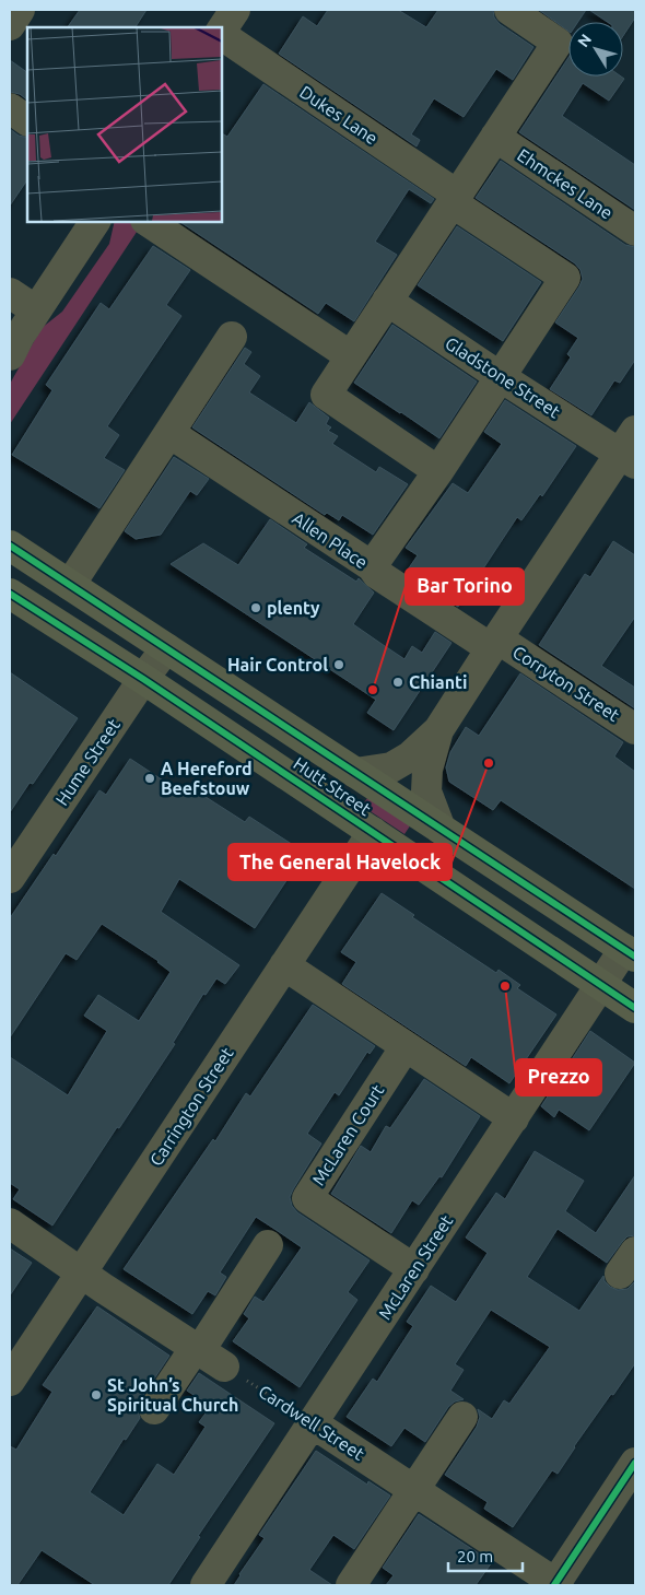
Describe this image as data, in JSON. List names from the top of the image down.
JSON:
{
  "streets": {
    "main road": ["Hutt Street"],
    "street": [
      "Dukes Lane",
      "Ehmckes Lane",
      "Gladstone Street",
      "Allen Place",
      "Corryton Street",
      "Hume Street",
      "Carrington Street",
      "McLaren Court",
      "McLaren Street",
      "Cardwell Street"
    ]
  },
  "crossings": [
    ["Dukes Lane", "Gladstone Street"],
    ["Allen Place", "Corryton Street"],
    ["Hume Street", "Hutt Street"],
    ["Hutt Street", "Carrington Street"],
    ["Hutt Street", "McLaren Street"],
    ["McLaren Court", "McLaren Street"],
    ["McLaren Street", "Cardwell Street"]
  ],
  "places": [
    "plenty",
    "Hair Control",
    "Chianti",
    "Bar Torino",
    "The General Havelock",
    "A Hereford Beefstouw",
    "Prezzo",
    "St John’s Spiritual Church"
  ],
  "scale_bar": "20 m",
  "north": "top left"
}
